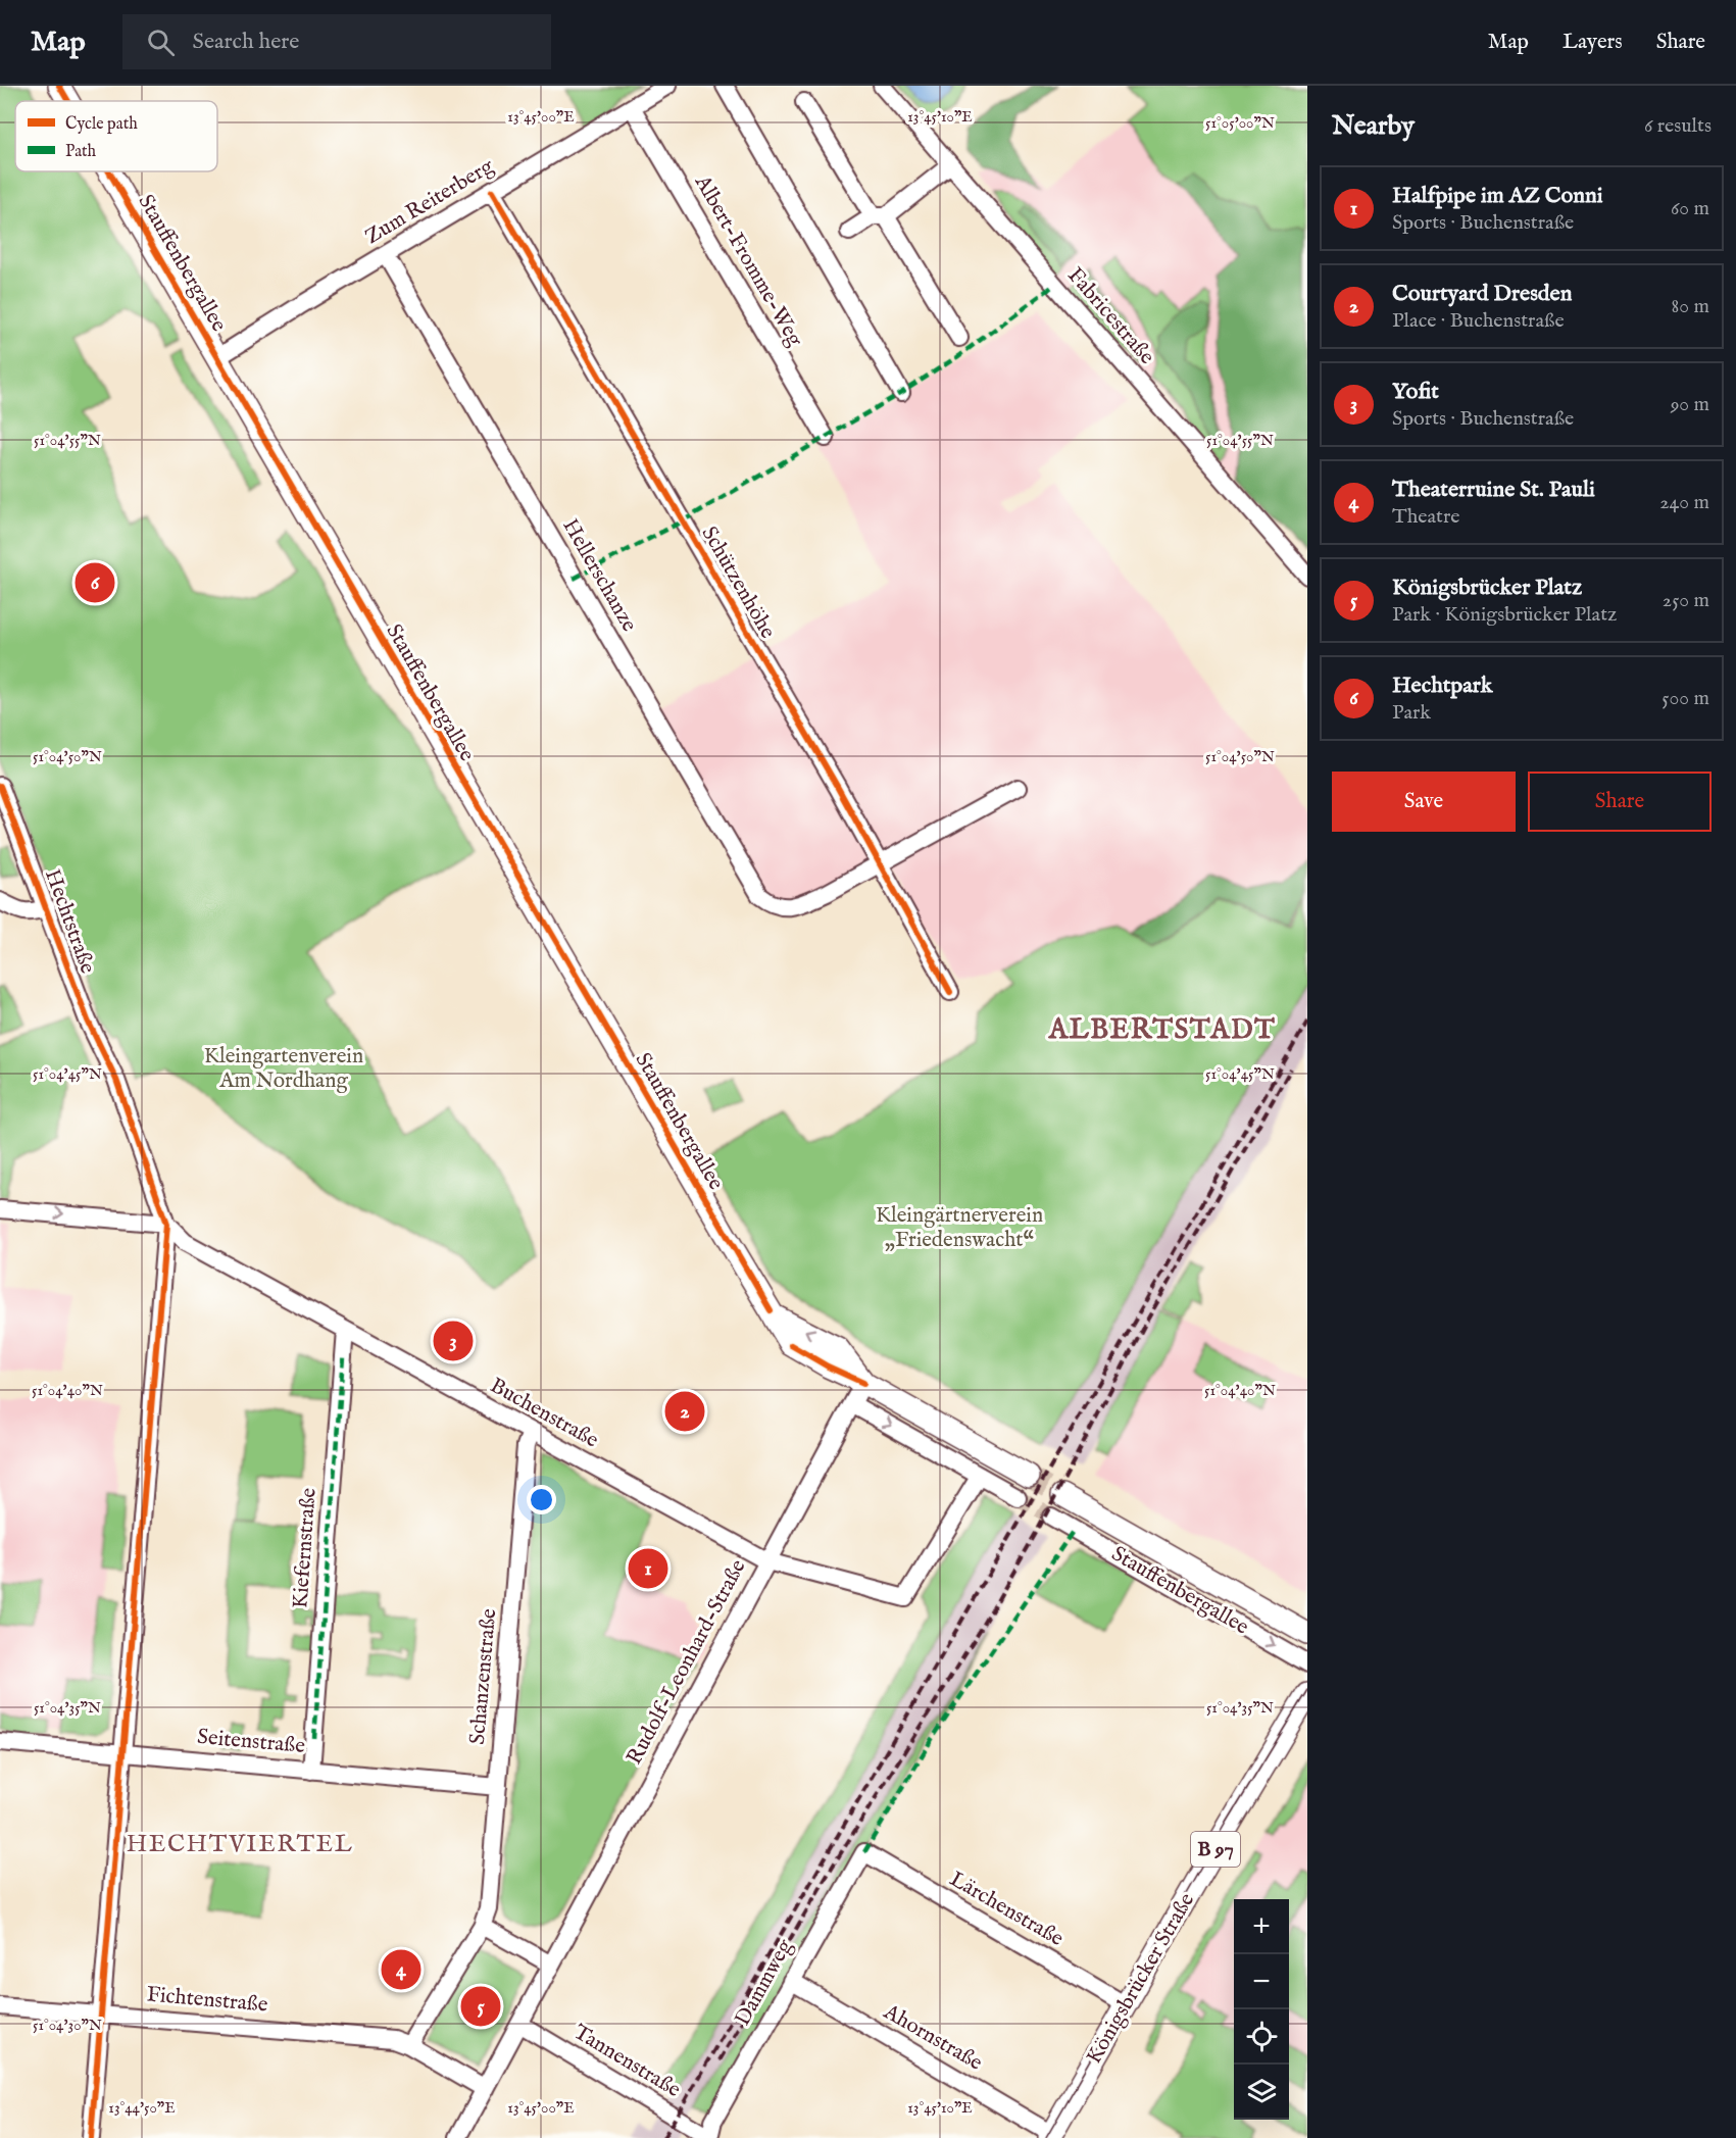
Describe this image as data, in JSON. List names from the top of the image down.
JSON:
{
  "streets": {
    "main road": ["Stauffenbergallee", "B 97", "Königsbrücker Straße"],
    "street": [
      "Zum Reiterberg",
      "Albert-Fromme-Weg",
      "Fabricestraße",
      "Hellerschanze",
      "Schützenhöhe",
      "Hechtstraße",
      "Buchenstraße",
      "Kiefernstraße",
      "Rudolf-Leonhard-Straße",
      "Schanzenstraße",
      "Seitenstraße",
      "Lärchenstraße",
      "Dammweg",
      "Fichtenstraße",
      "Ahornstraße",
      "Tannenstraße"
    ]
  },
  "crossings": [
    ["Zum Reiterberg", "Albert-Fromme-Weg"],
    ["Zum Reiterberg", "Stauffenbergallee"],
    ["Zum Reiterberg", "Hellerschanze"],
    ["Zum Reiterberg", "Schützenhöhe"],
    ["Stauffenbergallee", "Rudolf-Leonhard-Straße"],
    ["Hellerschanze", "Schützenhöhe"],
    ["Hechtstraße", "Buchenstraße"],
    ["Buchenstraße", "Kiefernstraße"],
    ["Buchenstraße", "Rudolf-Leonhard-Straße"],
    ["Buchenstraße", "Schanzenstraße"],
    ["Kiefernstraße", "Seitenstraße"],
    ["Rudolf-Leonhard-Straße", "Fichtenstraße"],
    ["Rudolf-Leonhard-Straße", "Tannenstraße"],
    ["Schanzenstraße", "Seitenstraße"],
    ["Schanzenstraße", "Fichtenstraße"],
    ["Lärchenstraße", "Königsbrücker Straße"],
    ["Lärchenstraße", "Dammweg"],
    ["Königsbrücker Straße", "Ahornstraße"],
    ["Dammweg", "Ahornstraße"],
    ["Dammweg", "Tannenstraße"]
  ],
  "districts": ["ALBERTSTADT", "HECHTVIERTEL"],
  "parks": ["Kleingartenverein Am Nordhang", "Kleingärtnerverein „Friedenswacht“"],
  "legend": ["Cycle path", "Path"],
  "page": {
    "header": "Map",
    "search": "Search here",
    "nav": ["Map", "Layers", "Share"],
    "heading": ["Nearby", "6 results"],
    "list": [
      {
        "mark": "1",
        "name": "Halfpipe im AZ Conni",
        "note": "Sports · Buchenstraße",
        "value": "60 m"
      },
      {
        "mark": "2",
        "name": "Courtyard Dresden",
        "note": "Place · Buchenstraße",
        "value": "80 m"
      },
      {
        "mark": "3",
        "name": "Yofit",
        "note": "Sports · Buchenstraße",
        "value": "90 m"
      },
      {
        "mark": "4",
        "name": "Theaterruine St. Pauli",
        "note": "Theatre",
        "value": "240 m"
      },
      {
        "mark": "5",
        "name": "Königsbrücker Platz",
        "note": "Park · Königsbrücker Platz",
        "value": "250 m"
      },
      {
        "mark": "6",
        "name": "Hechtpark",
        "note": "Park",
        "value": "500 m"
      }
    ],
    "pins": [
      "6",
      "3",
      "2",
      "1",
      "4",
      "5"
    ],
    "buttons": ["Save", "Share"],
    "map_buttons": ["+", "−"]
  },
  "coordinates": [
    "13°45'00\"E",
    "13°45'10\"E",
    "51°05'00\"N",
    "51°04'55\"N",
    "51°04'50\"N",
    "51°04'45\"N",
    "51°04'40\"N",
    "51°04'35\"N",
    "51°04'30\"N",
    "13°44'50\"E"
  ]
}
